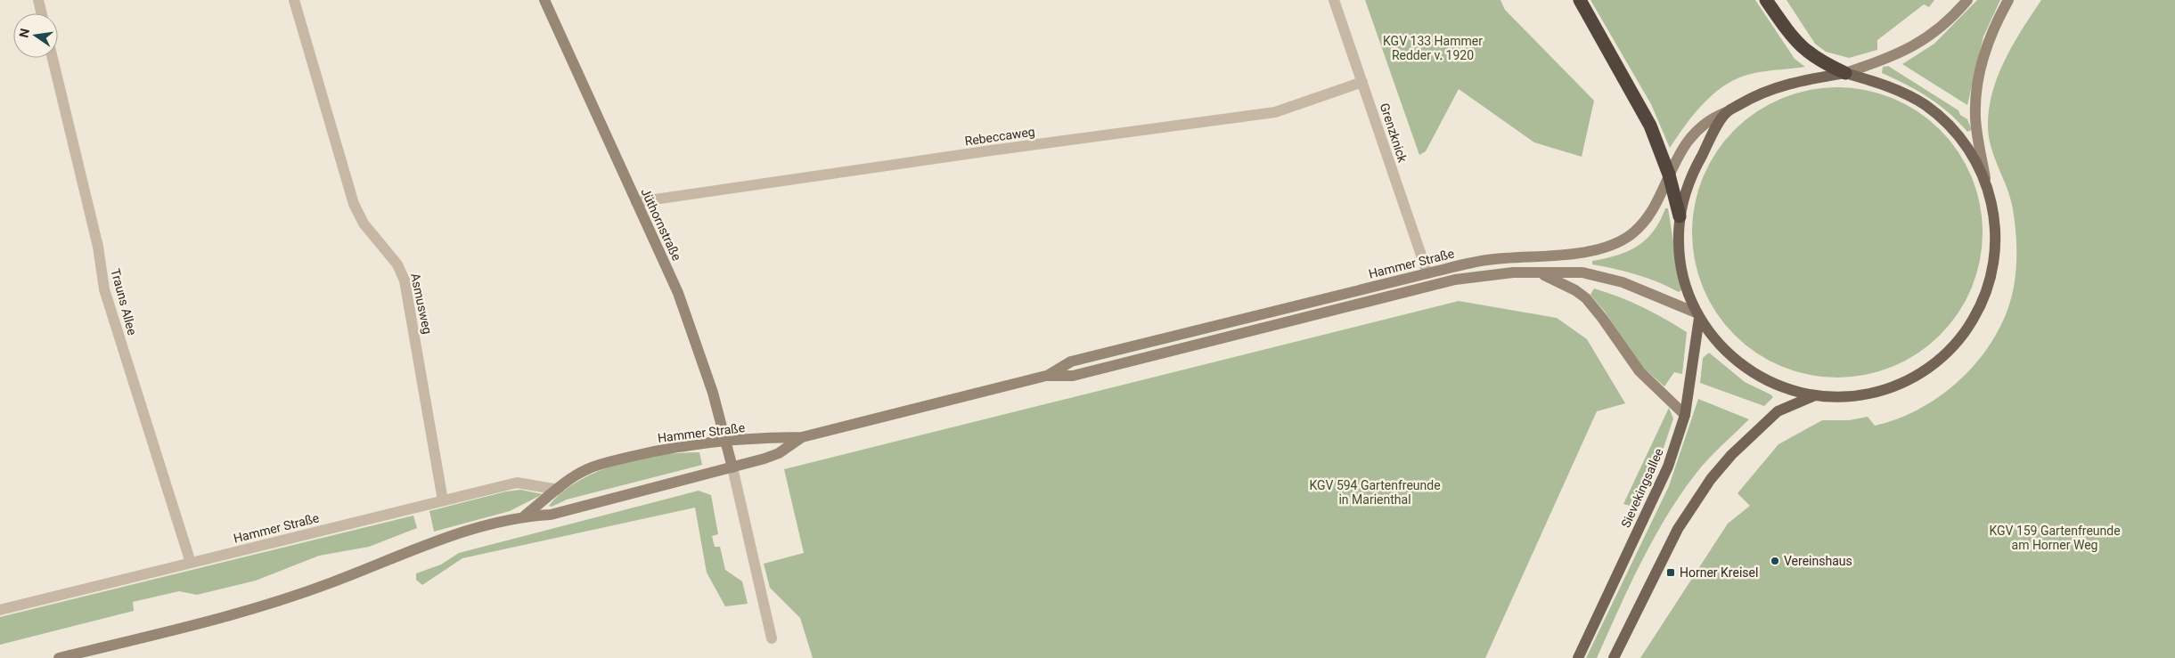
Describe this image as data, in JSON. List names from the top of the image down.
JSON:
{
  "streets": {
    "main road": ["Jüthornstraße", "Hammer Straße", "Sievekingsallee"],
    "street": [
      "Grenzknick",
      "Rebeccaweg",
      "Trauns Allee",
      "Asmusweg"
    ]
  },
  "crossings": [
    ["Grenzknick", "Rebeccaweg"],
    ["Grenzknick", "Hammer Straße"],
    ["Rebeccaweg", "Jüthornstraße"],
    ["Jüthornstraße", "Hammer Straße"],
    ["Hammer Straße", "Trauns Allee"],
    ["Hammer Straße", "Asmusweg"],
    ["Hammer Straße", "Sievekingsallee"]
  ],
  "parks": ["KGV 133 Hammer Redder v. 1920", "KGV 594 Gartenfreunde in Marienthal", "KGV 159 Gartenfreunde am Horner Weg"],
  "places": {
    "other": ["Vereinshaus"],
    "transit": ["Horner Kreisel"]
  },
  "north": "left"
}
